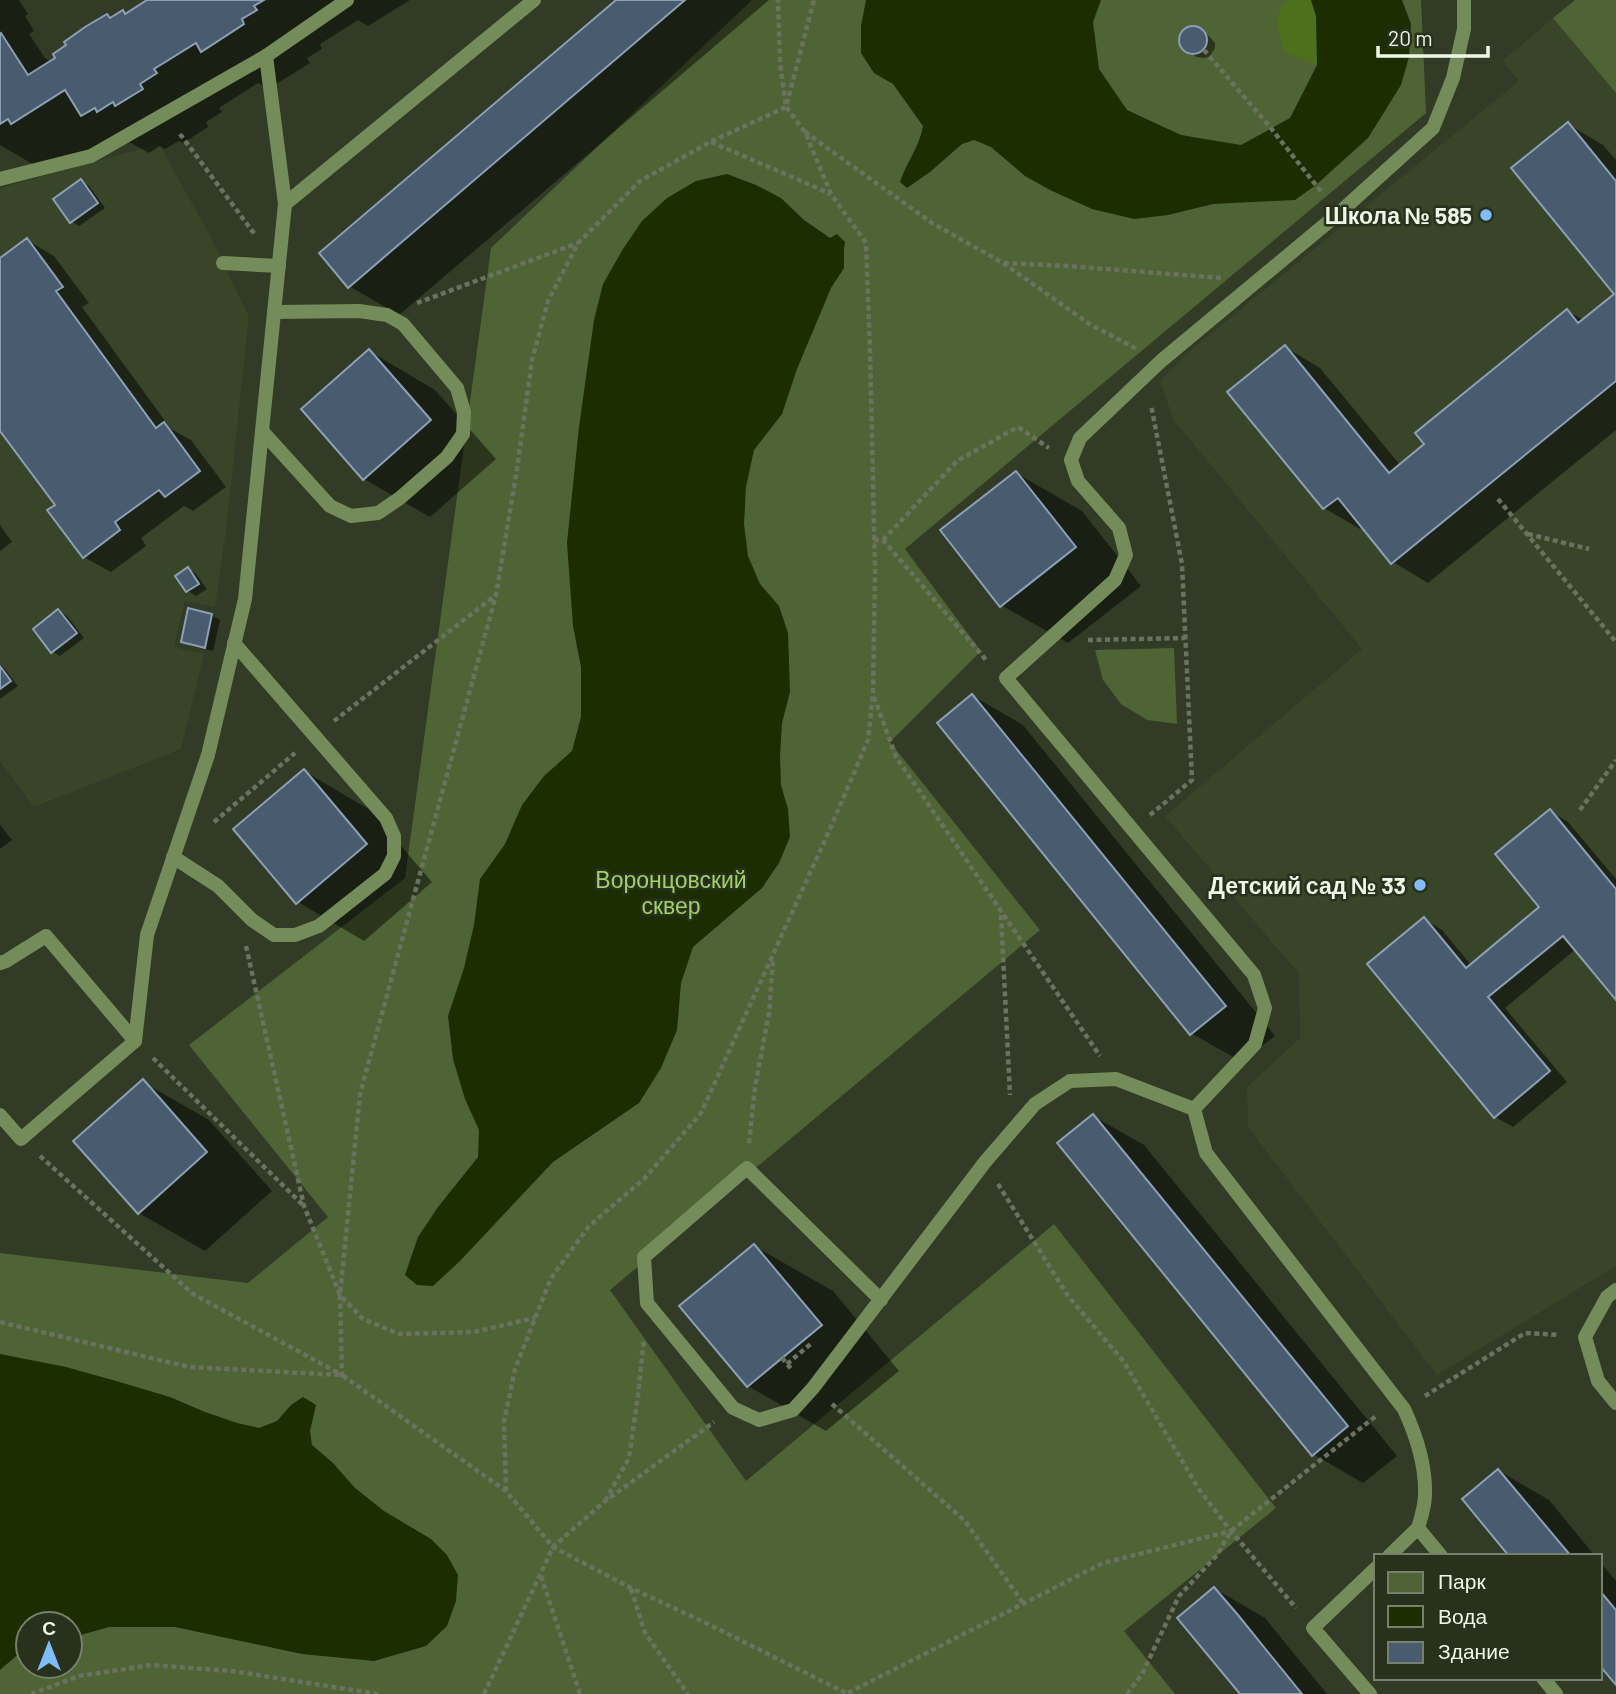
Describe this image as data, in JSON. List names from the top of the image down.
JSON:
{
  "parks": ["Воронцовский сквер"],
  "places": ["Школа № 585", "Детский сад № 33"],
  "legend": ["Парк", "Вода", "Здание"],
  "scale_bar": "20 m",
  "north": "top"
}
